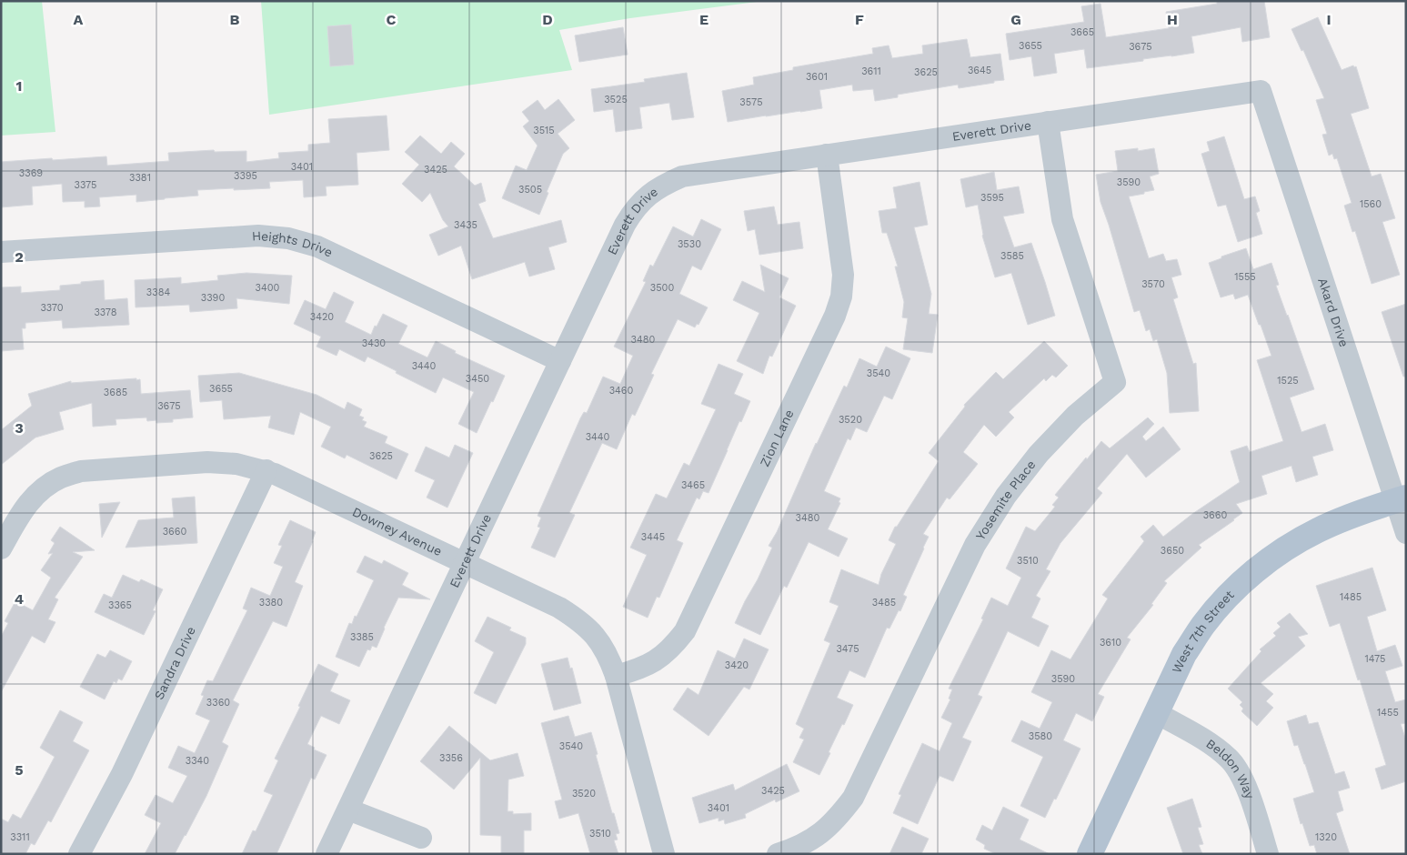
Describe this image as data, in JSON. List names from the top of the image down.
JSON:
{
  "streets": {
    "main road": ["West 7th Street"],
    "street": [
      "Everett Drive",
      "Heights Drive",
      "Akard Drive",
      "Zion Lane",
      "Yosemite Place",
      "Downey Avenue",
      "Sandra Drive",
      "Beldon Way"
    ]
  },
  "crossings": [
    ["Everett Drive", "Heights Drive"],
    ["Everett Drive", "Akard Drive"],
    ["Everett Drive", "Zion Lane"],
    ["Everett Drive", "Yosemite Place"],
    ["Everett Drive", "Downey Avenue"],
    ["Akard Drive", "West 7th Street"],
    ["Zion Lane", "Downey Avenue"],
    ["Downey Avenue", "Sandra Drive"],
    ["West 7th Street", "Beldon Way"]
  ],
  "house_numbers": [
    "3665",
    "3655",
    "3675",
    "3645",
    "3611",
    "3625",
    "3601",
    "3525",
    "3575",
    "3515",
    "3401",
    "3425",
    "3369",
    "3395",
    "3381",
    "3590",
    "3375",
    "3505",
    "3595",
    "1560",
    "3435",
    "3530",
    "3585",
    "1555",
    "3570",
    "3400",
    "3500",
    "3384",
    "3390",
    "3370",
    "3378",
    "3420",
    "3480",
    "3430",
    "3440",
    "3540",
    "3450",
    "1525",
    "3655",
    "3460",
    "3685",
    "3675",
    "3520",
    "3440",
    "3625",
    "3465",
    "3660",
    "3480",
    "3660",
    "3445",
    "3650",
    "3510",
    "1485",
    "3380",
    "3485",
    "3365",
    "3385",
    "3610",
    "3475",
    "1475",
    "3420",
    "3590",
    "3360",
    "1455",
    "3580",
    "3540",
    "3356",
    "3340",
    "3425",
    "3520",
    "3401",
    "3510",
    "3311",
    "1320"
  ],
  "grid": {
    "columns": [
      "A",
      "B",
      "C",
      "D",
      "E",
      "F",
      "G",
      "H",
      "I"
    ],
    "rows": [
      "1",
      "2",
      "3",
      "4",
      "5"
    ]
  }
}
